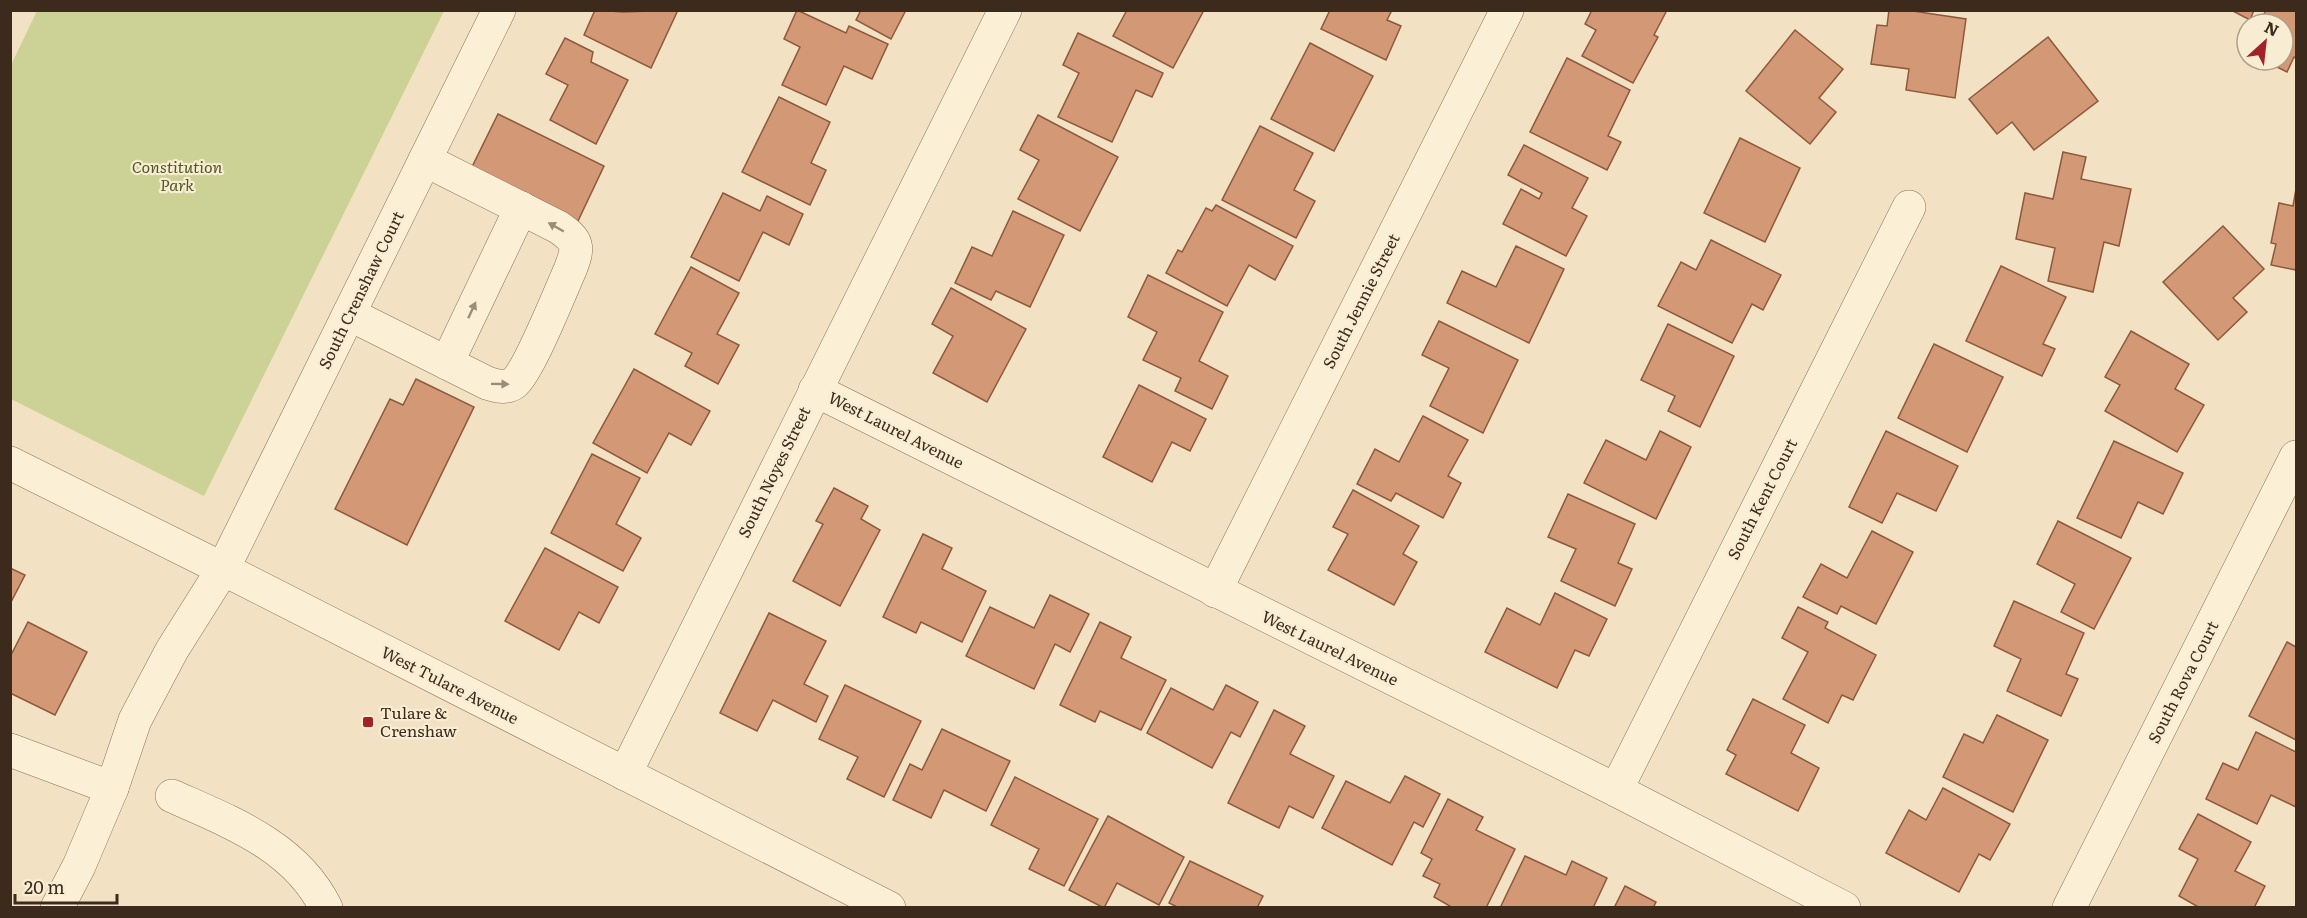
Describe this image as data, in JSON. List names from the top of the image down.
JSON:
{
  "streets": {
    "street": [
      "South Crenshaw Court",
      "South Jennie Street",
      "West Laurel Avenue",
      "South Noyes Street",
      "South Kent Court",
      "South Rova Court",
      "West Tulare Avenue"
    ]
  },
  "crossings": [
    ["South Crenshaw Court", "West Tulare Avenue"],
    ["South Jennie Street", "West Laurel Avenue"],
    ["West Laurel Avenue", "South Noyes Street"],
    ["West Laurel Avenue", "South Kent Court"],
    ["South Noyes Street", "West Tulare Avenue"]
  ],
  "parks": ["Constitution Park"],
  "places": {
    "transit": ["Tulare & Crenshaw"]
  },
  "scale_bar": "20 m",
  "north": "top right"
}
